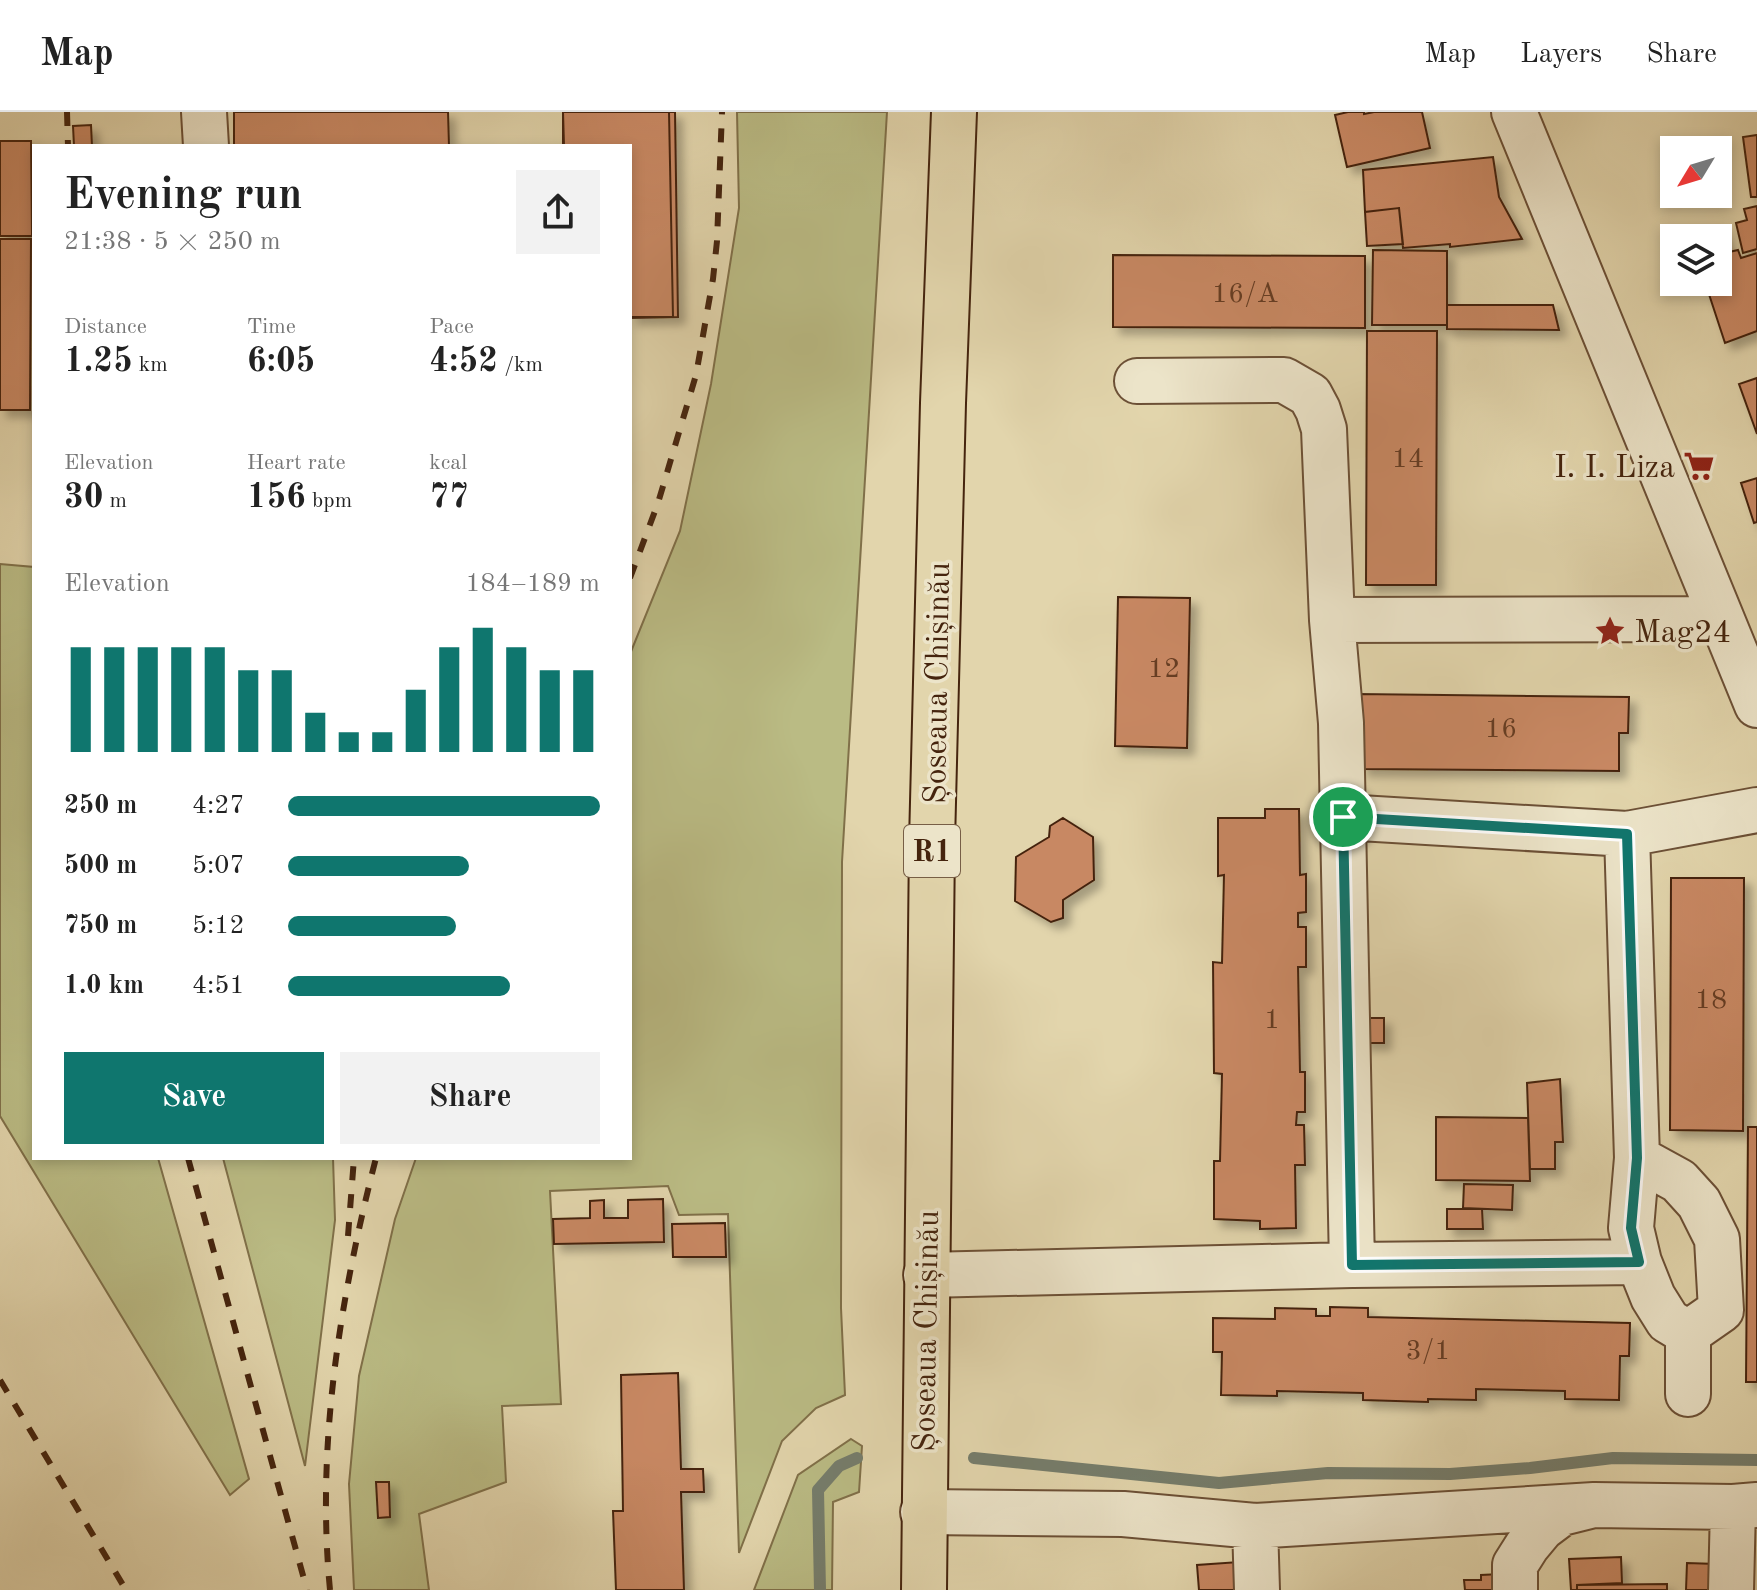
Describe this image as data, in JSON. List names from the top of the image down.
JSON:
{
  "streets": {
    "highway": ["Șoseaua Chișinău", "R1"]
  },
  "places": {
    "supermarket": ["I. I. Liza"],
    "place": ["Mag24"]
  },
  "house_numbers": [
    "16/A",
    "14",
    "12",
    "16",
    "18",
    "1",
    "3/1"
  ],
  "north": "bottom left",
  "page": {
    "header": "Map",
    "nav": ["Map", "Layers", "Share"],
    "heading": ["Evening run", "21:38 · 5 × 250 m"],
    "stats": [
      ["Distance", "1.25 km"],
      ["Time", "6:05"],
      ["Pace", "4:52 /km"],
      ["Elevation", "30 m"],
      ["Heart rate", "156 bpm"],
      ["kcal", "77"]
    ],
    "chart": ["Elevation", "184–189 m"],
    "list": [
      {
        "name": "250 m",
        "note": "4:27"
      },
      {
        "name": "500 m",
        "note": "5:07"
      },
      {
        "name": "750 m",
        "note": "5:12"
      },
      {
        "name": "1.0 km",
        "note": "4:51"
      }
    ],
    "buttons": ["Save", "Share"]
  }
}
